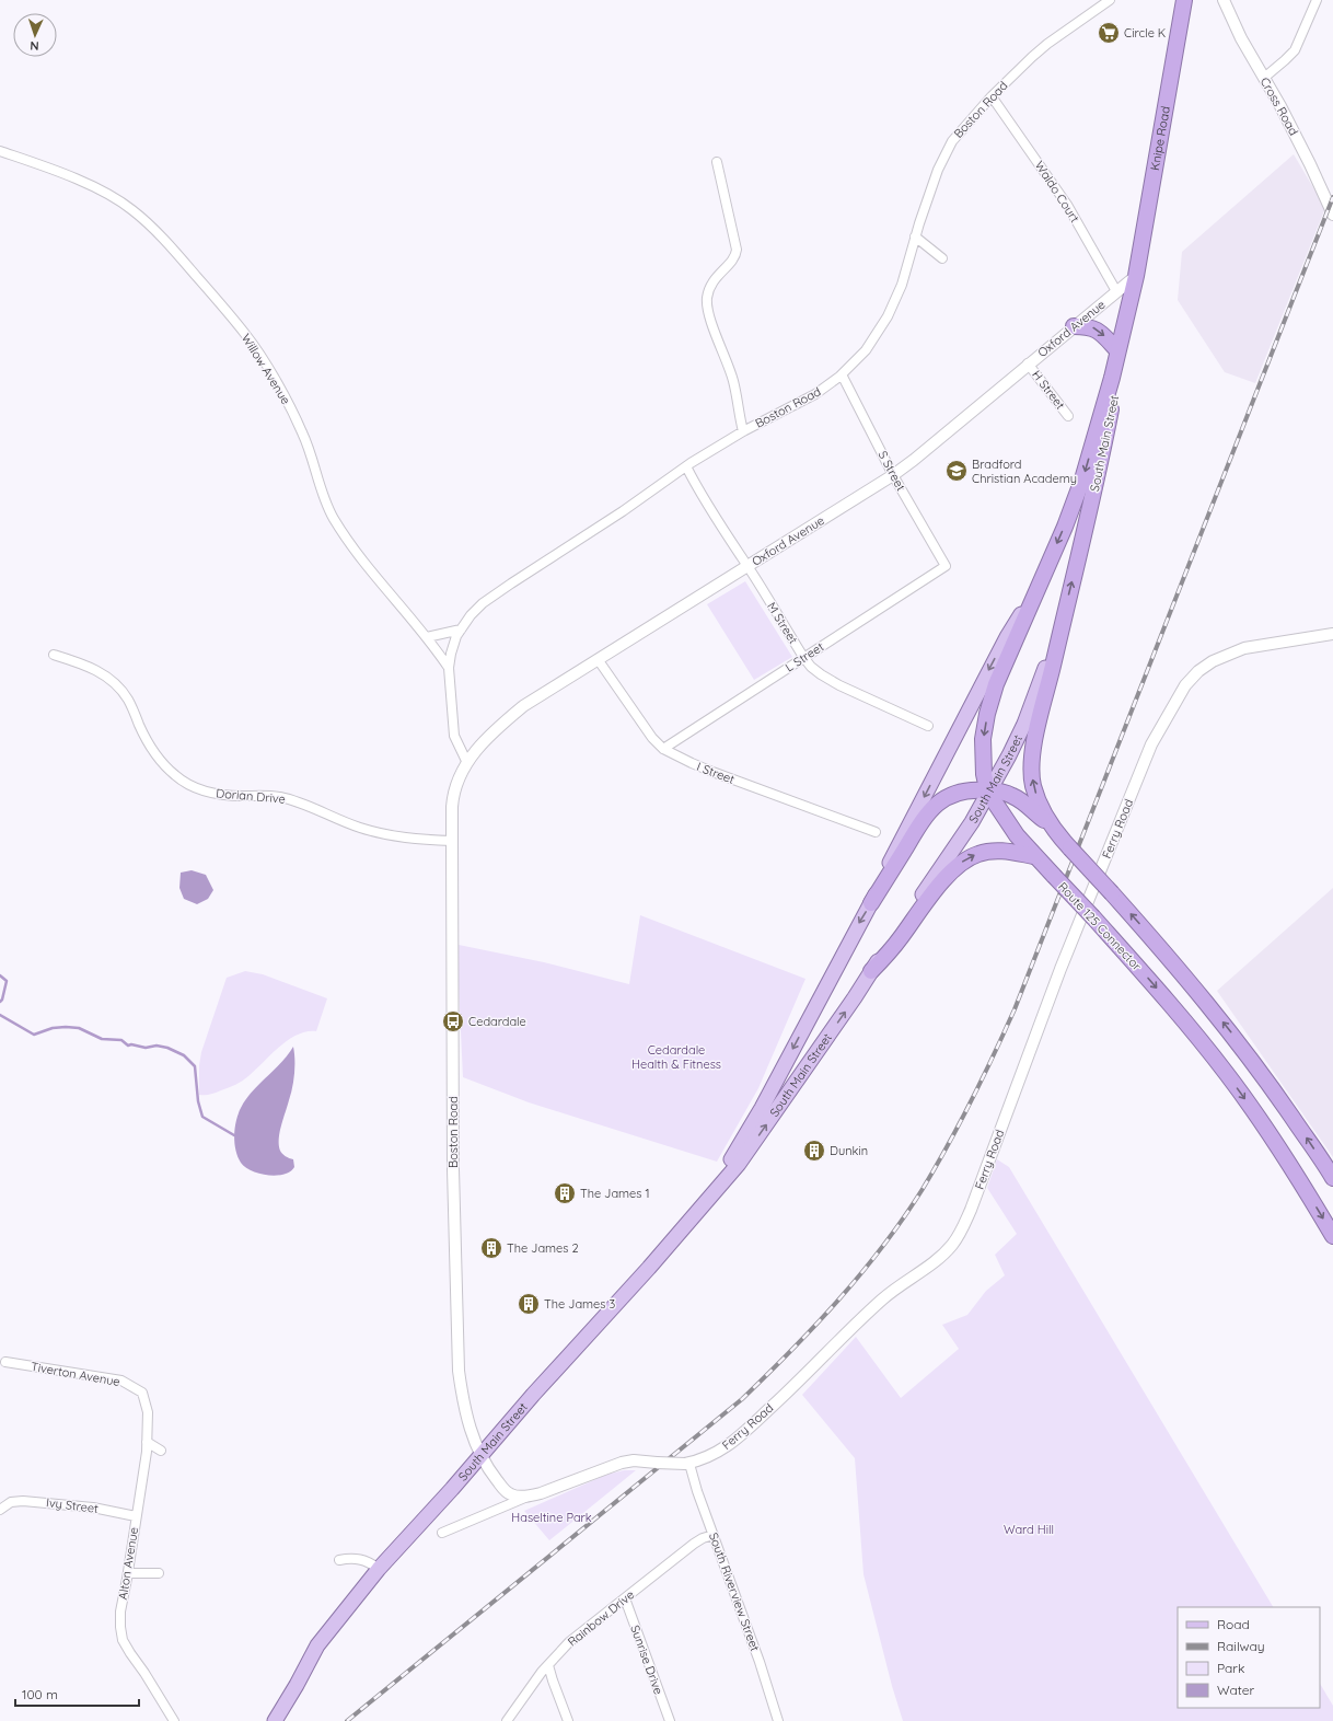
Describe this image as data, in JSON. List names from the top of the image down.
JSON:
{
  "streets": {
    "highway": ["Knipe Road", "South Main Street", "Route 125 Connector"],
    "street": [
      "Cross Road",
      "Boston Road",
      "Waldo Court",
      "Oxford Avenue",
      "Willow Avenue",
      "H Street",
      "S Street",
      "M Street",
      "L Street",
      "I Street",
      "Dorian Drive",
      "Ferry Road",
      "Tiverton Avenue",
      "Ivy Street",
      "Alton Avenue",
      "South Riverview Street",
      "Rainbow Drive",
      "Sunrise Drive"
    ]
  },
  "crossings": [
    ["Boston Road", "Waldo Court"],
    ["Boston Road", "Oxford Avenue"],
    ["Boston Road", "Willow Avenue"],
    ["Boston Road", "South Main Street"],
    ["Boston Road", "S Street"],
    ["Boston Road", "M Street"],
    ["Boston Road", "Dorian Drive"],
    ["Boston Road", "Ferry Road"],
    ["Knipe Road", "Oxford Avenue"],
    ["Knipe Road", "South Main Street"],
    ["Waldo Court", "Oxford Avenue"],
    ["Oxford Avenue", "H Street"],
    ["Oxford Avenue", "South Main Street"],
    ["Oxford Avenue", "S Street"],
    ["Oxford Avenue", "M Street"],
    ["Oxford Avenue", "I Street"],
    ["South Main Street", "Ferry Road"],
    ["South Main Street", "Route 125 Connector"],
    ["S Street", "L Street"],
    ["M Street", "L Street"],
    ["L Street", "I Street"],
    ["Ferry Road", "South Riverview Street"],
    ["Tiverton Avenue", "Alton Avenue"],
    ["Ivy Street", "Alton Avenue"],
    ["South Riverview Street", "Rainbow Drive"],
    ["Rainbow Drive", "Sunrise Drive"]
  ],
  "parks": ["Cedardale Health & Fitness", "Haseltine Park", "Ward Hill"],
  "places": {
    "supermarket": ["Circle K"],
    "school or university": ["Bradford Christian Academy"],
    "bus stop": ["Cedardale"],
    "building": [
      "Dunkin",
      "The James 1",
      "The James 2",
      "The James 3"
    ]
  },
  "legend": [
    "Road",
    "Railway",
    "Park",
    "Water"
  ],
  "scale_bar": "100 m",
  "north": "bottom"
}
